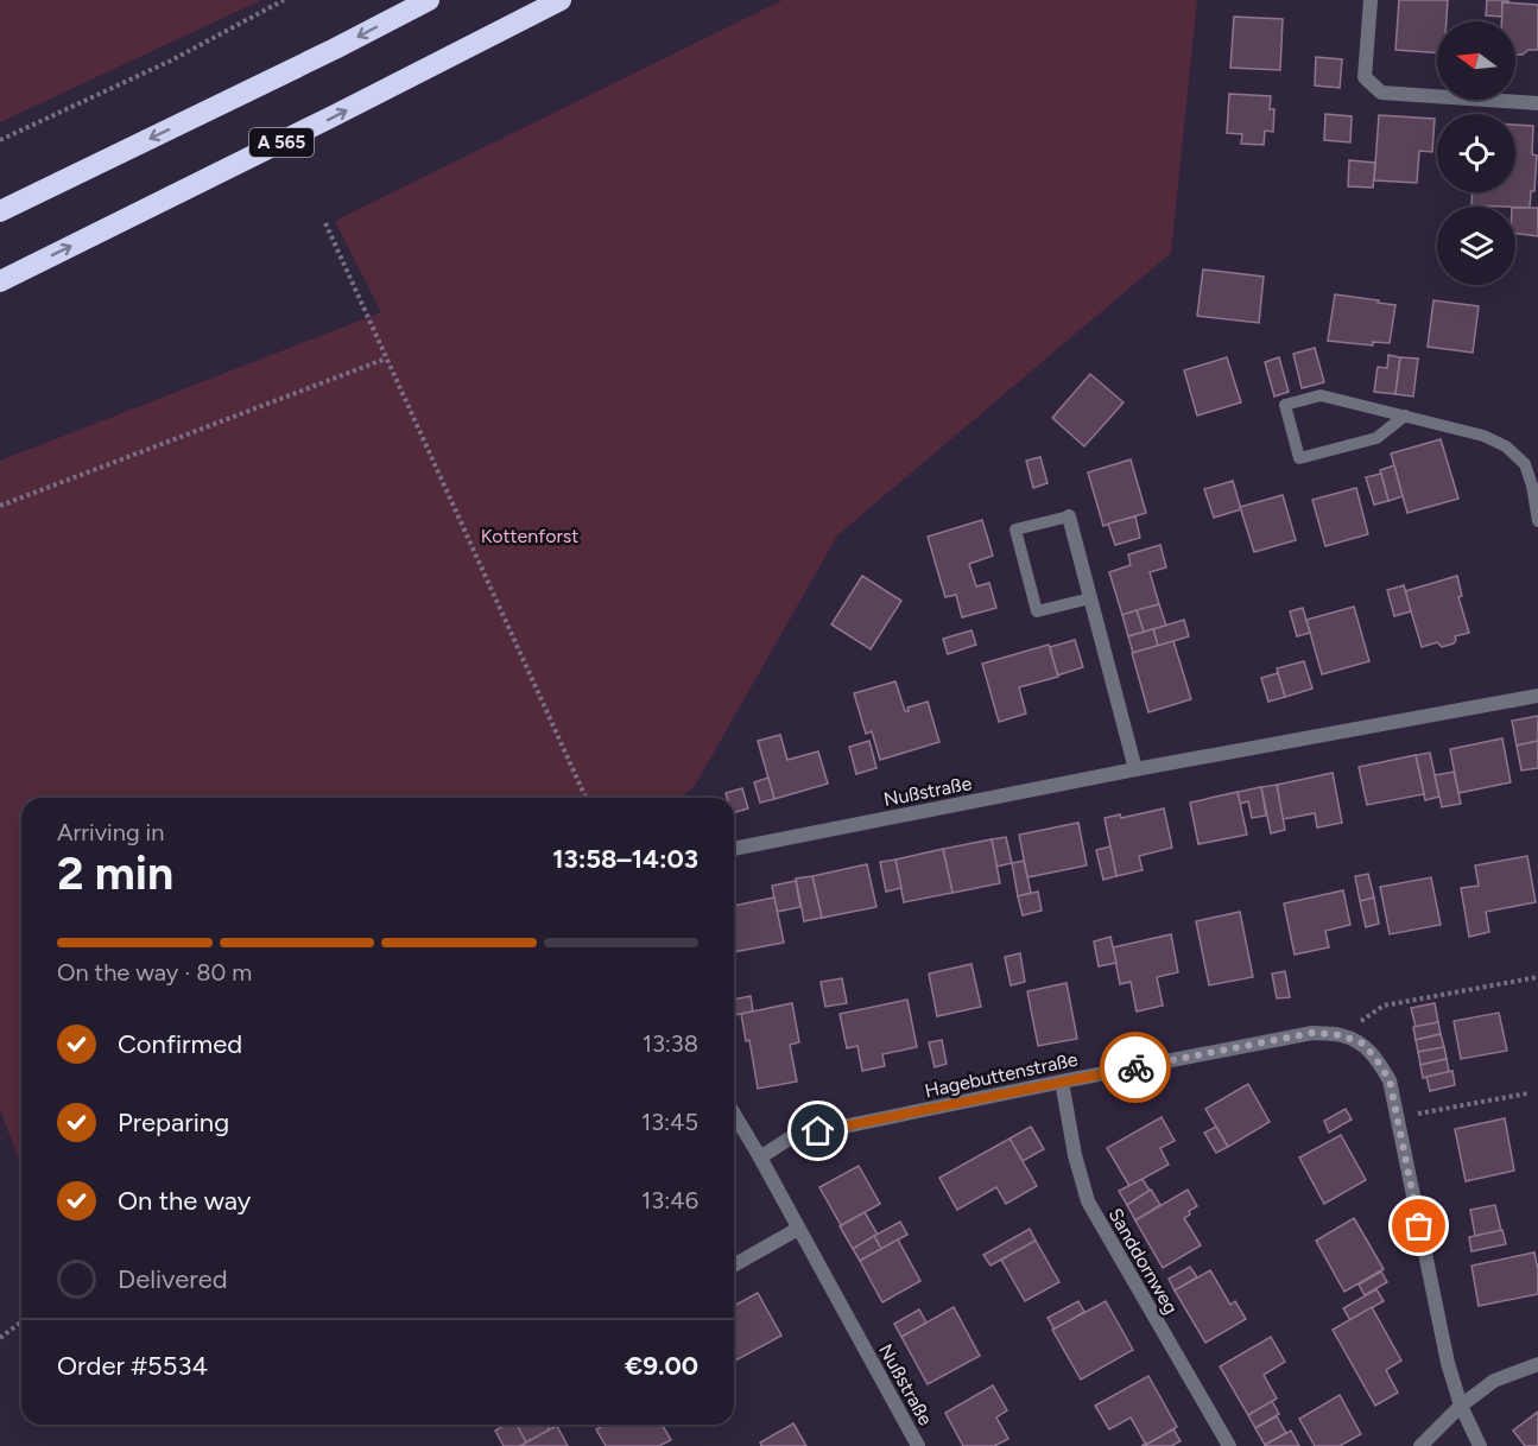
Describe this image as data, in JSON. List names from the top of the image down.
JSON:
{
  "streets": {
    "highway": ["A 565"],
    "street": ["Nußstraße", "Hagebuttenstraße", "Sanddornweg"]
  },
  "crossings": [
    ["Nußstraße", "Hagebuttenstraße"],
    ["Hagebuttenstraße", "Sanddornweg"]
  ],
  "parks": ["Kottenforst"],
  "north": "left",
  "page": {
    "heading": ["2 min", "Arriving in", "13:58–14:03"],
    "panel": ["Order #5534", "€9.00"],
    "bar": "On the way · 80 m",
    "list": [
      ["Confirmed", "13:38"],
      ["Preparing", "13:45"],
      ["On the way", "13:46"],
      "Delivered"
    ]
  }
}
